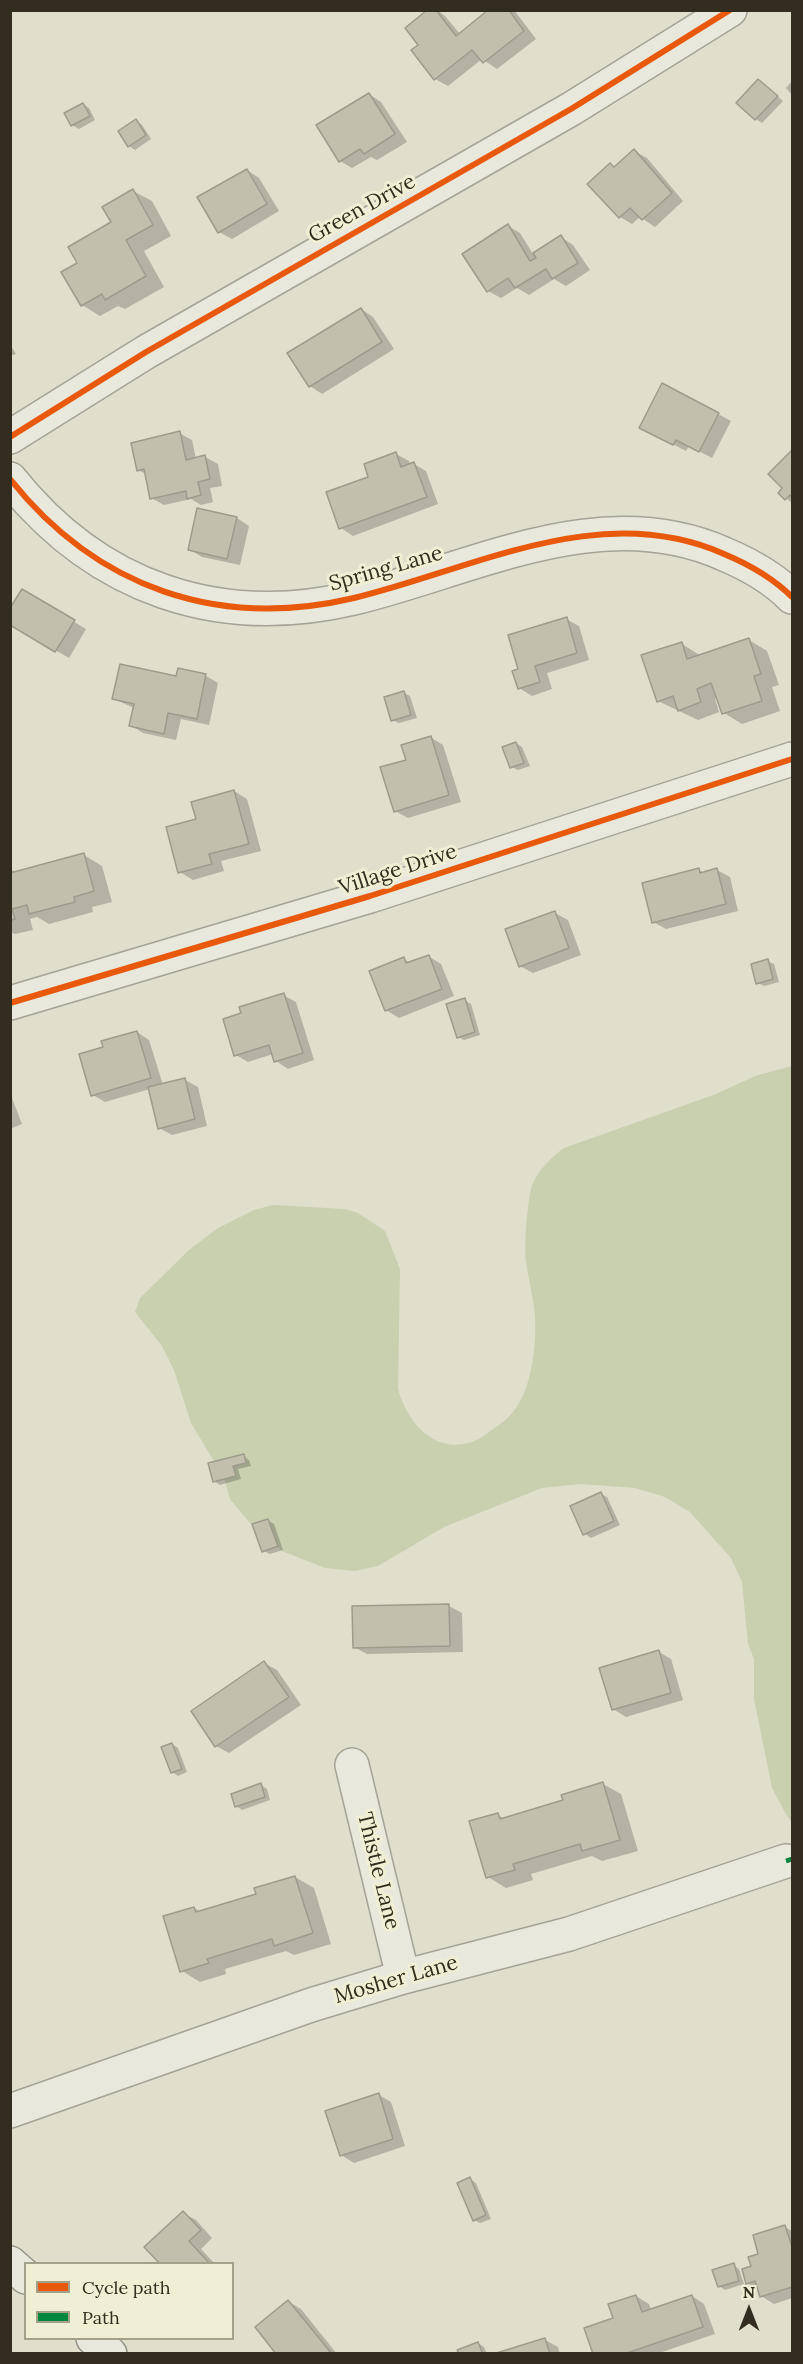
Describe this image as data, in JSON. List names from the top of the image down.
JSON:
{
  "streets": {
    "street": [
      "Green Drive",
      "Spring Lane",
      "Village Drive",
      "Thistle Lane",
      "Mosher Lane"
    ]
  },
  "crossings": [
    ["Thistle Lane", "Mosher Lane"]
  ],
  "legend": ["Cycle path", "Path"],
  "north": "top"
}
